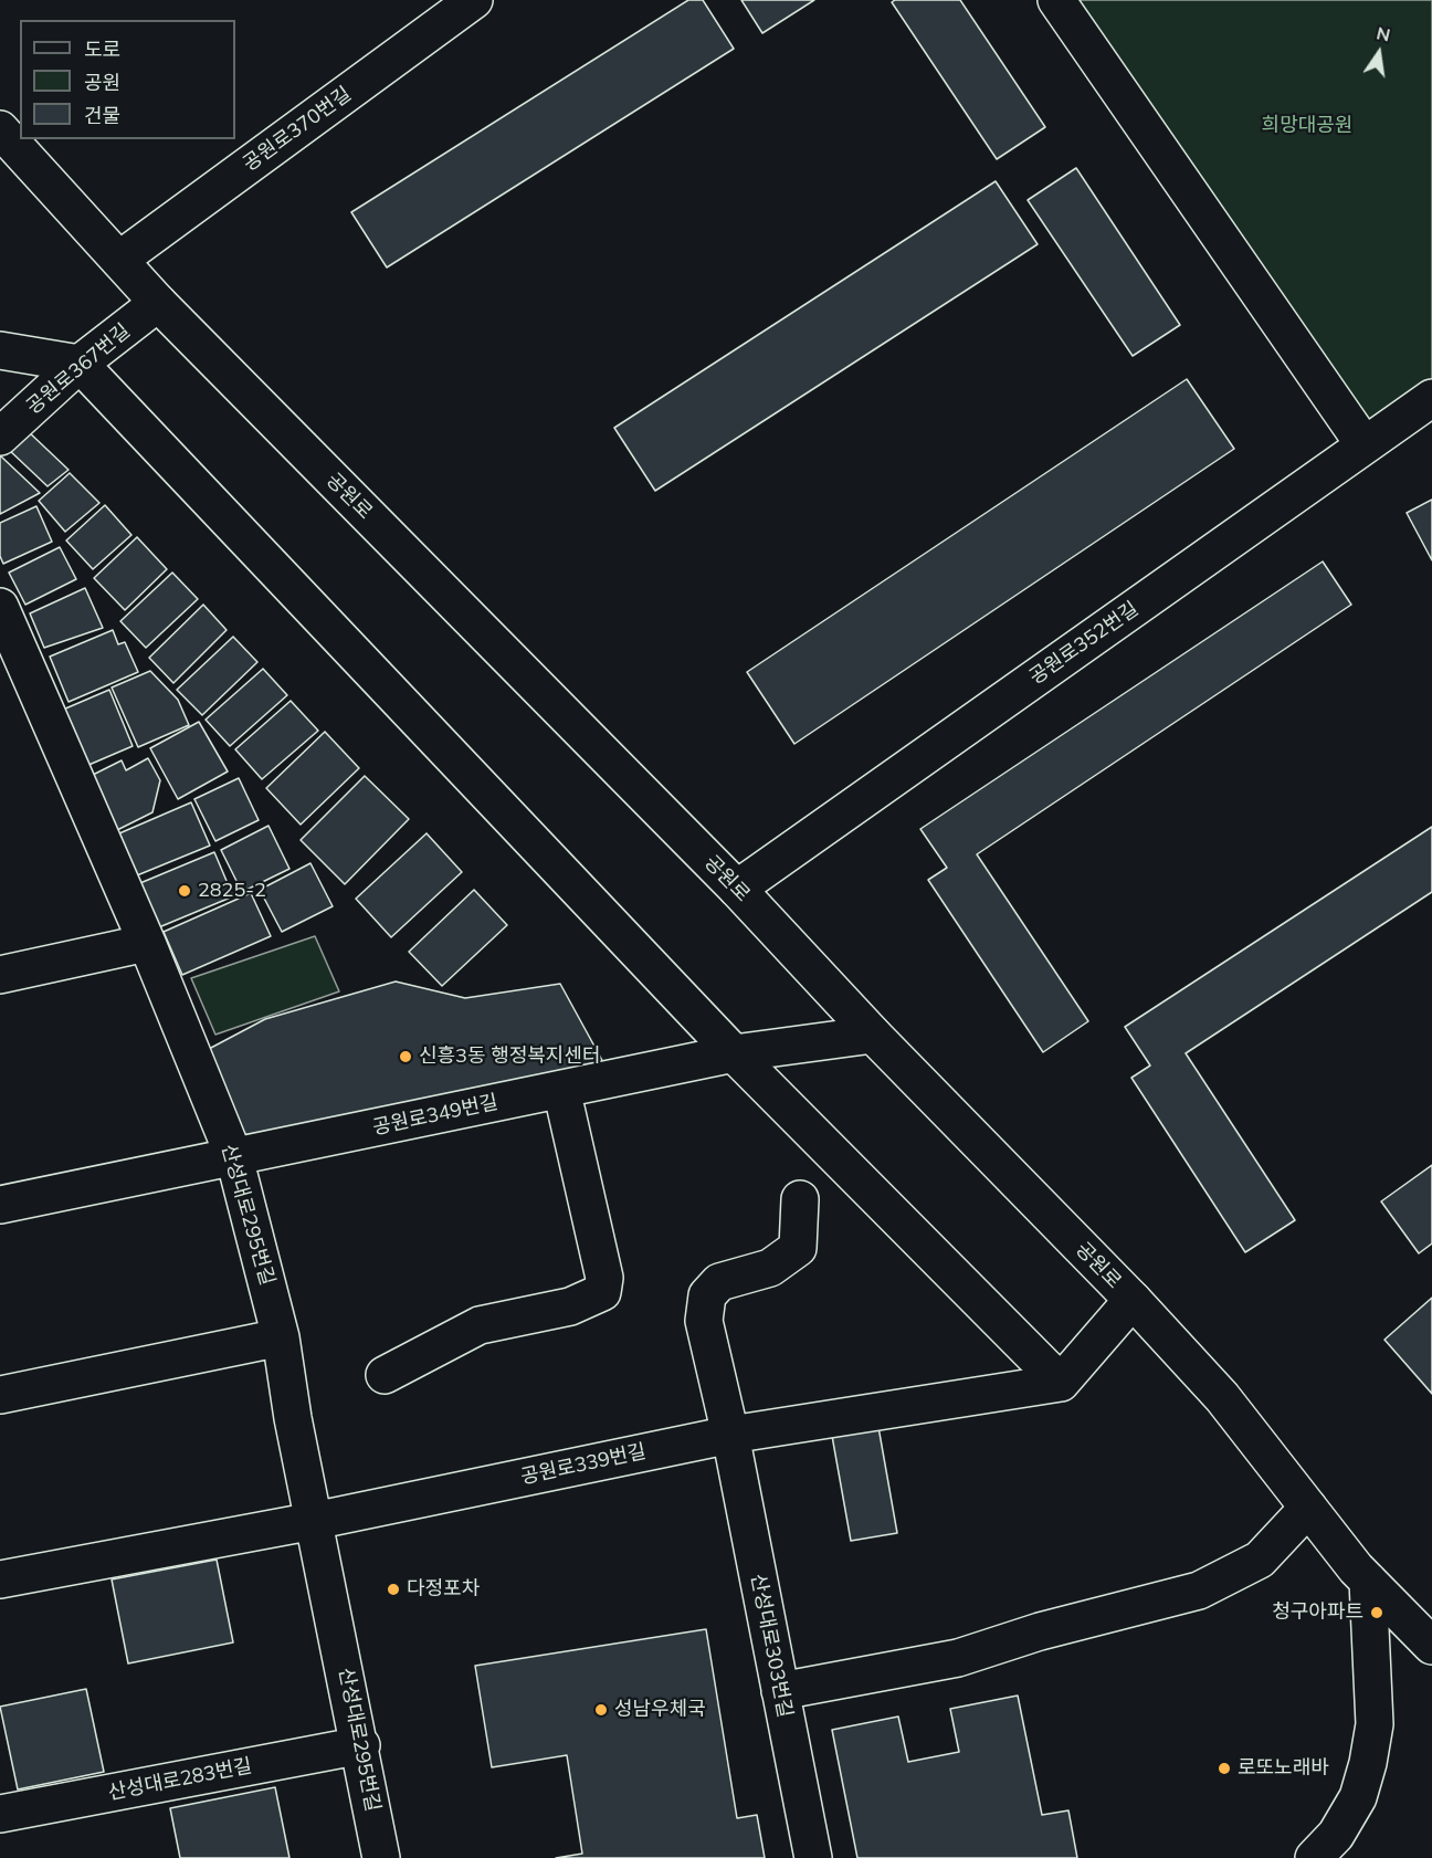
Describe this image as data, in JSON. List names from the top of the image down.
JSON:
{
  "streets": {
    "street": [
      "공원로370번길",
      "공원로367번길",
      "공원로",
      "공원로352번길",
      "공원로349번길",
      "산성대로295번길",
      "공원로339번길",
      "산성대로303번길",
      "산성대로283번길"
    ]
  },
  "crossings": [
    ["공원로370번길", "공원로"],
    ["공원로367번길", "공원로"],
    ["공원로", "공원로352번길"],
    ["공원로", "공원로349번길"],
    ["공원로349번길", "산성대로295번길"],
    ["산성대로295번길", "공원로339번길"],
    ["산성대로295번길", "산성대로283번길"],
    ["공원로339번길", "산성대로303번길"]
  ],
  "parks": ["희망대공원"],
  "places": [
    "2825-2",
    "신흥3동 행정복지센터",
    "다정포차",
    "청구아파트",
    "성남우체국",
    "로또노래바"
  ],
  "legend": ["도로", "공원", "건물"],
  "north": "top"
}
